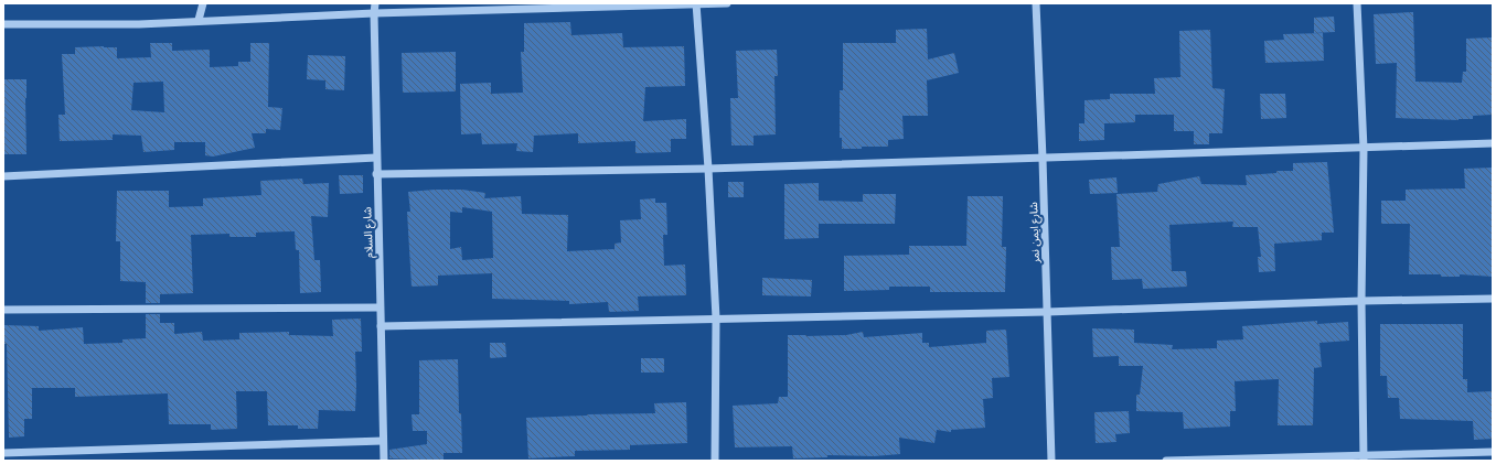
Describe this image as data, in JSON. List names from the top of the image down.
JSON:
{
  "streets": {
    "street": ["شارع السلام", "شارع ايمن نمر"]
  }
}
